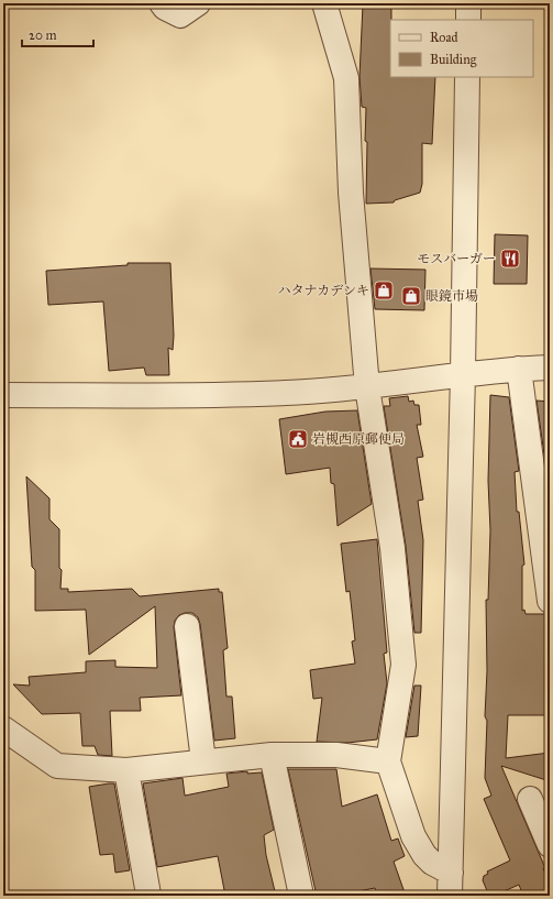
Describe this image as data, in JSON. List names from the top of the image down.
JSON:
{
  "places": {
    "restaurant": ["モスバーガー"],
    "shop": ["ハタナカデンキ", "眼鏡市場"],
    "public building": ["岩槻西原郵便局"]
  },
  "legend": ["Road", "Building"],
  "scale_bar": "20 m"
}
